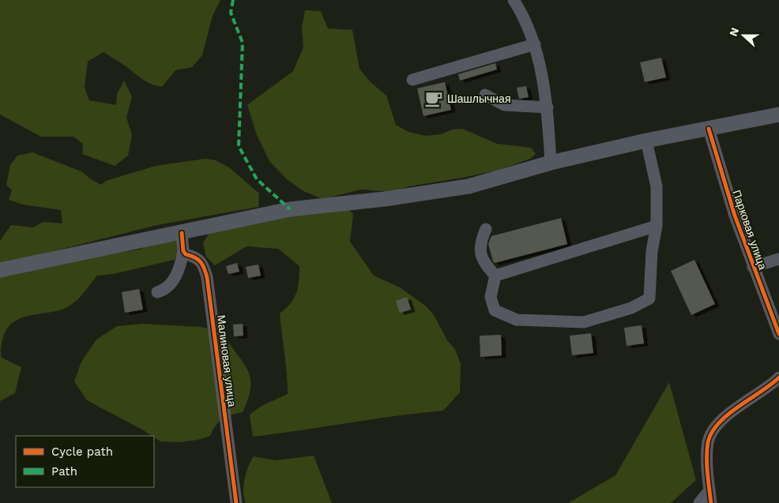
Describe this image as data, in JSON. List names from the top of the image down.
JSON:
{
  "streets": {
    "street": ["Парковая улица", "Малиновая улица"]
  },
  "places": {
    "cafe": ["Шашлычная"]
  },
  "legend": ["Cycle path", "Path"],
  "north": "left"
}
